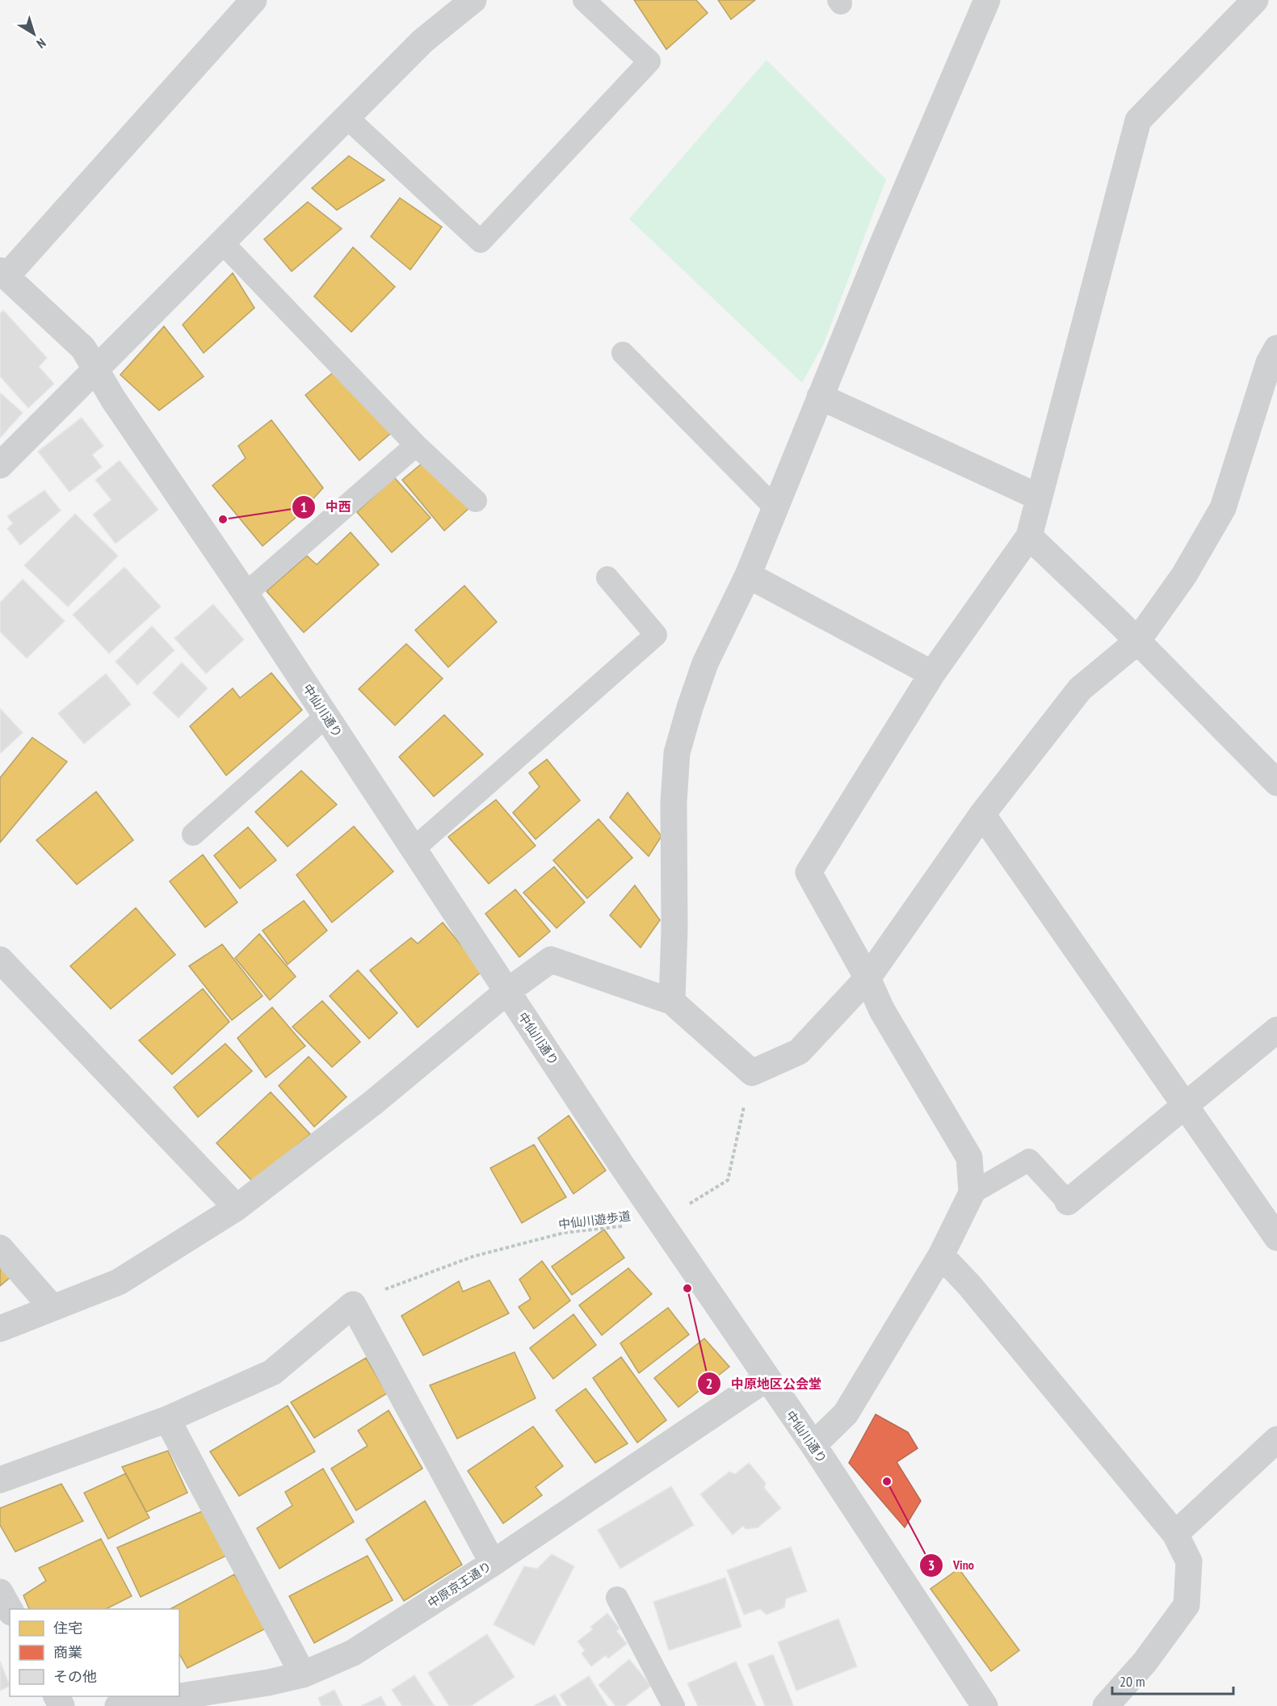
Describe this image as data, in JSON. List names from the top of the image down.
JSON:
{
  "streets": {
    "street": ["中仙川通り", "中原京王通り"],
    "path": ["中仙川遊歩道"]
  },
  "crossings": [
    ["中仙川通り", "中仙川遊歩道"],
    ["中仙川通り", "中原京王通り"]
  ],
  "places": ["中西", "中原地区公会堂", "Vino"],
  "legend": ["住宅", "商業", "その他"],
  "scale_bar": "20 m",
  "north": "bottom right"
}
